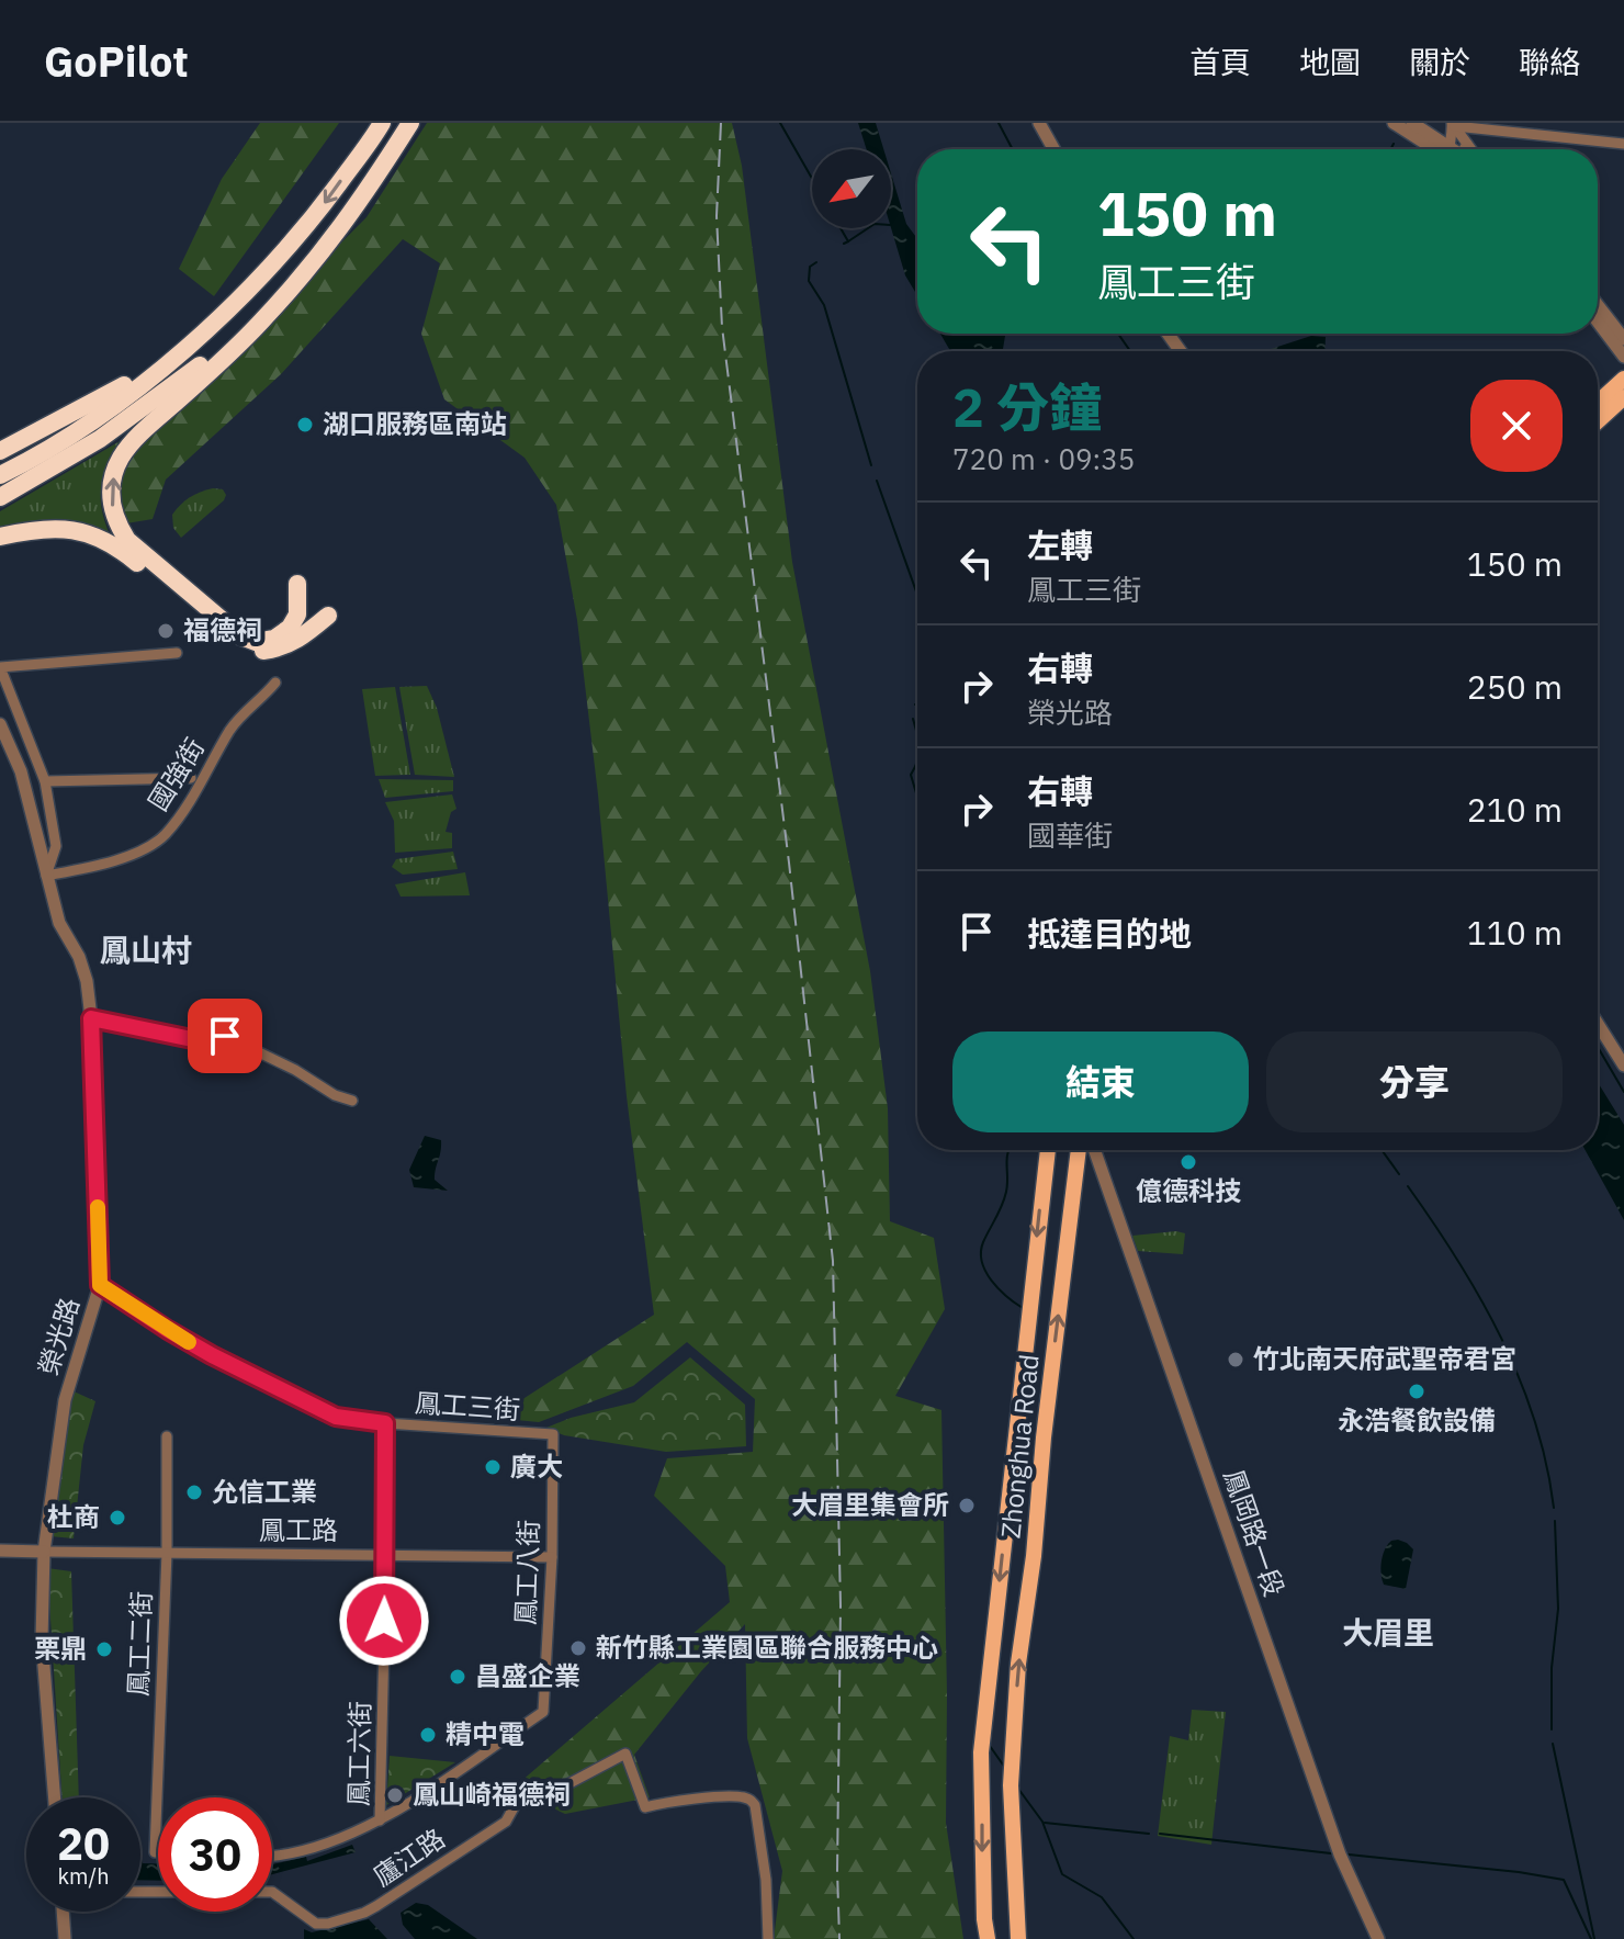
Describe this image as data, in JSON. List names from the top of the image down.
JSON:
{
  "streets": {
    "main road": ["Zhonghua Road"],
    "street": [
      "國強街",
      "榮光路",
      "鳳工三街",
      "鳳工路",
      "鳳岡路一段",
      "鳳工八街",
      "鳳工二街",
      "鳳工六街",
      "廬江路"
    ]
  },
  "crossings": [
    ["國強街", "榮光路"],
    ["榮光路", "鳳工三街"],
    ["榮光路", "鳳工路"],
    ["鳳工三街", "鳳工八街"],
    ["鳳工三街", "鳳工六街"],
    ["鳳工路", "鳳工八街"],
    ["鳳工路", "鳳工二街"],
    ["鳳工路", "鳳工六街"],
    ["鳳工八街", "鳳工六街"]
  ],
  "districts": ["鳳山村", "大眉里"],
  "places": [
    "湖口服務區南站",
    "福德祠",
    "億德科技",
    "竹北南天府武聖帝君宮",
    "永浩餐飲設備",
    "廣大",
    "允信工業",
    "大眉里集會所",
    "杜商",
    "新竹縣工業園區聯合服務中心",
    "栗鼎",
    "昌盛企業",
    "精中電",
    "鳳山崎福德祠"
  ],
  "north": "bottom left",
  "page": {
    "header": "GoPilot",
    "nav": [
      "首頁",
      "地圖",
      "關於",
      "聯絡"
    ],
    "turn": ["150 m", "鳳工三街"],
    "heading": ["2 分鐘", "720 m · 09:35"],
    "list": [
      {
        "name": "左轉",
        "note": "鳳工三街",
        "value": "150 m"
      },
      {
        "name": "右轉",
        "note": "榮光路",
        "value": "250 m"
      },
      {
        "name": "右轉",
        "note": "國華街",
        "value": "210 m"
      },
      {
        "name": "抵達目的地",
        "value": "110 m"
      }
    ],
    "buttons": ["結束", "分享"],
    "speed": "20 km/h",
    "limit": "30"
  }
}
